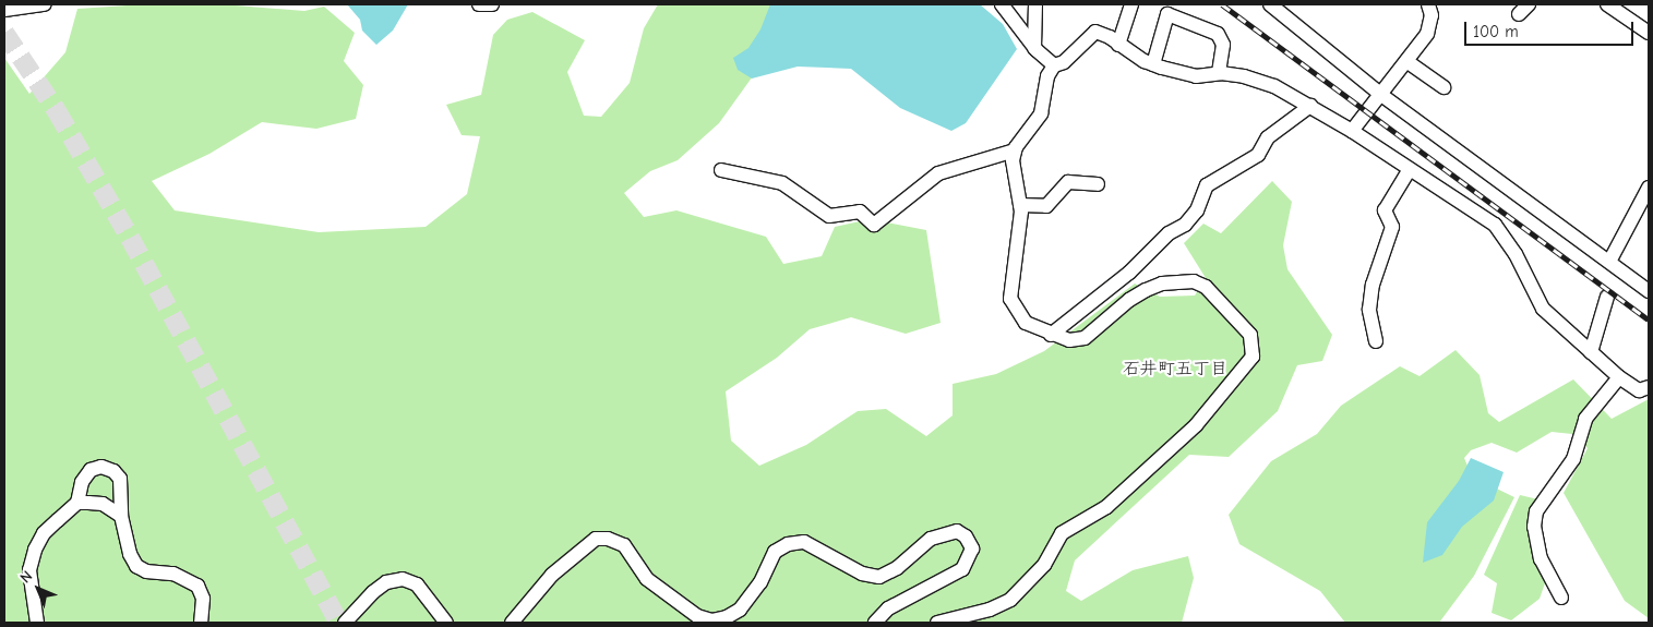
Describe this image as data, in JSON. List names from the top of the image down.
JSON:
{
  "districts": ["石井町五丁目"],
  "scale_bar": "100 m",
  "north": "top left"
}
